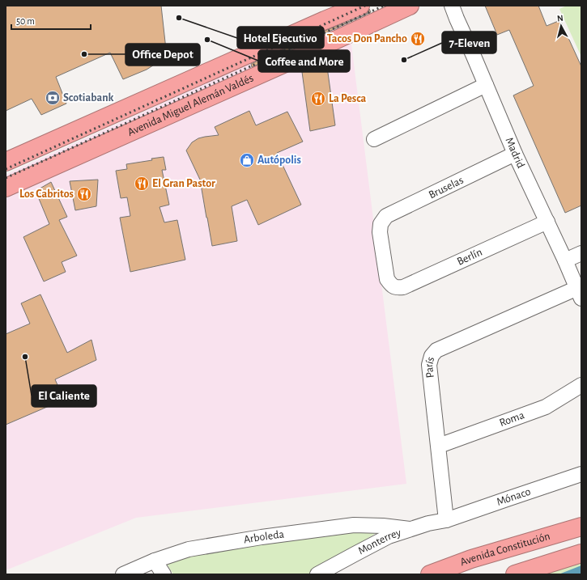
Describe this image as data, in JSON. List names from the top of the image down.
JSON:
{
  "streets": {
    "highway": ["Avenida Miguel Alemán Valdés", "Avenida Constitución"],
    "street": [
      "Madrid",
      "Bruselas",
      "Berlín",
      "París",
      "Roma",
      "Mónaco",
      "Arboleda",
      "Monterrey"
    ]
  },
  "crossings": [
    ["Madrid", "Bruselas"],
    ["Madrid", "Berlín"],
    ["Madrid", "París"],
    ["Bruselas", "Berlín"],
    ["París", "Roma"],
    ["París", "Mónaco"],
    ["París", "Monterrey"],
    ["Mónaco", "Monterrey"],
    ["Arboleda", "Monterrey"]
  ],
  "places": {
    "other": [
      "Hotel Ejecutivo",
      "Coffee and More",
      "Office Depot",
      "7-Eleven",
      "El Caliente"
    ],
    "restaurant": [
      "Tacos Don Pancho",
      "La Pesca",
      "El Gran Pastor",
      "Los Cabritos"
    ],
    "bank": ["Scotiabank"],
    "shop": ["Autópolis"]
  },
  "scale_bar": "50 m",
  "north": "top"
}
